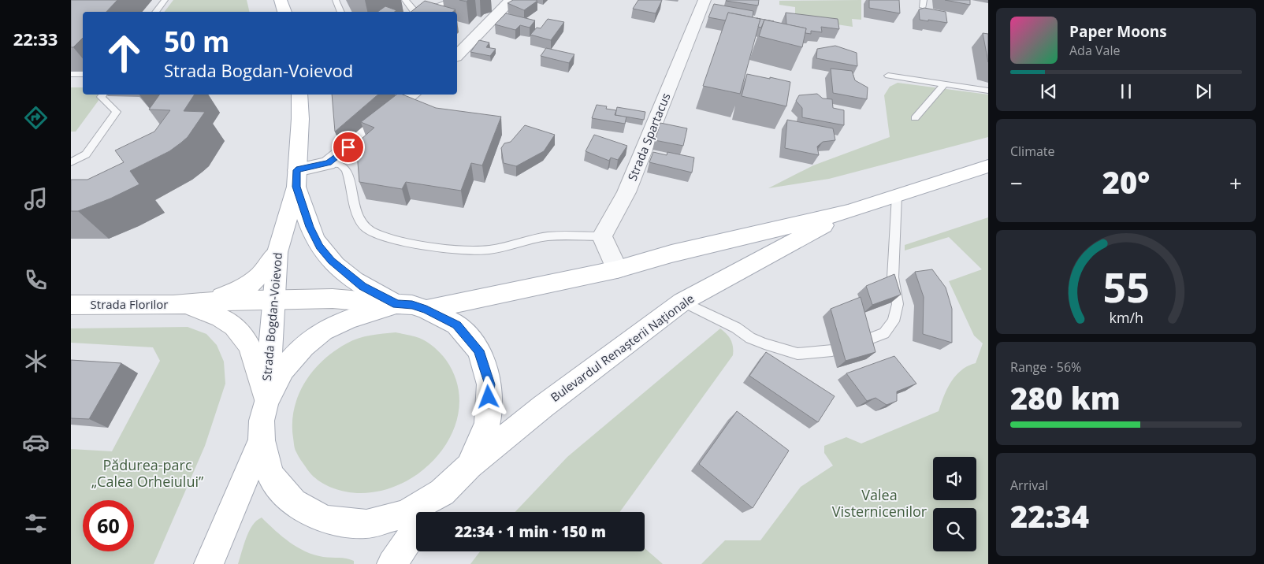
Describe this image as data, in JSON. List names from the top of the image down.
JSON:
{
  "streets": {
    "main road": ["Strada Florilor", "Strada Bogdan-Voievod", "Bulevardul Renașterii Naționale"],
    "street": ["Strada Spartacus"]
  },
  "crossings": [
    ["Strada Florilor", "Strada Bogdan-Voievod"],
    ["Strada Florilor", "Bulevardul Renașterii Naționale"]
  ],
  "parks": ["Pădurea-parc „Calea Orheiului”", "Valea Visternicenilor"],
  "page": {
    "tabs": "22:33",
    "turn": ["50 m", "Strada Bogdan-Voievod"],
    "song": ["Paper Moons", "Ada Vale"],
    "tile": [
      "Climate",
      ["Range · 56%", "280 km"],
      ["Arrival", "22:34"]
    ],
    "heat": ["−", "20°", "+"],
    "limit": "60",
    "trip": "22:34 · 1 min · 150 m",
    "gauge": ["55", "km/h"]
  }
}
